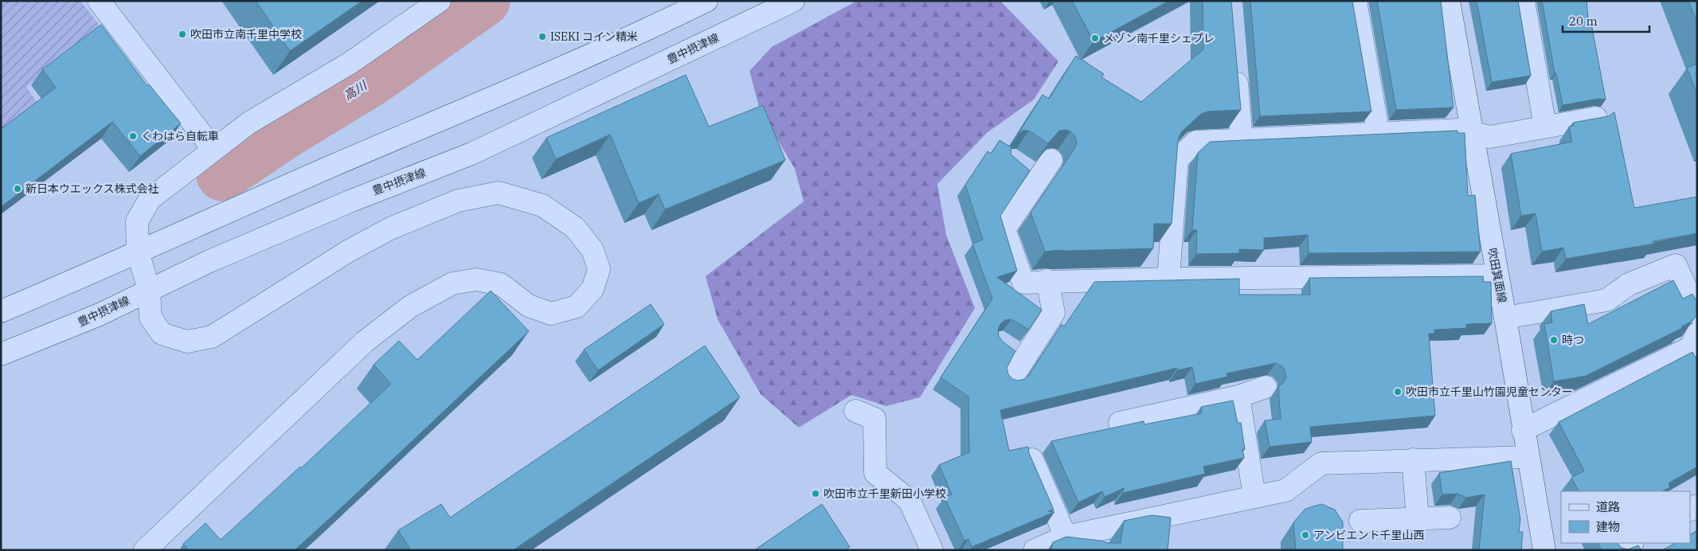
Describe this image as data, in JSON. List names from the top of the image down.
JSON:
{
  "streets": {
    "street": ["豊中摂津線", "吹田箕面線"]
  },
  "water": ["高川"],
  "places": [
    "吹田市立南千里中学校",
    "ISEKI コイン精米",
    "メゾン南千里シェプレ",
    "くわはら自転車",
    "新日本ウエックス株式会社",
    "時つ",
    "吹田市立千里山竹園児童センター",
    "吹田市立千里新田小学校",
    "アンビエント千里山西"
  ],
  "legend": ["道路", "建物"],
  "scale_bar": "20 m"
}
